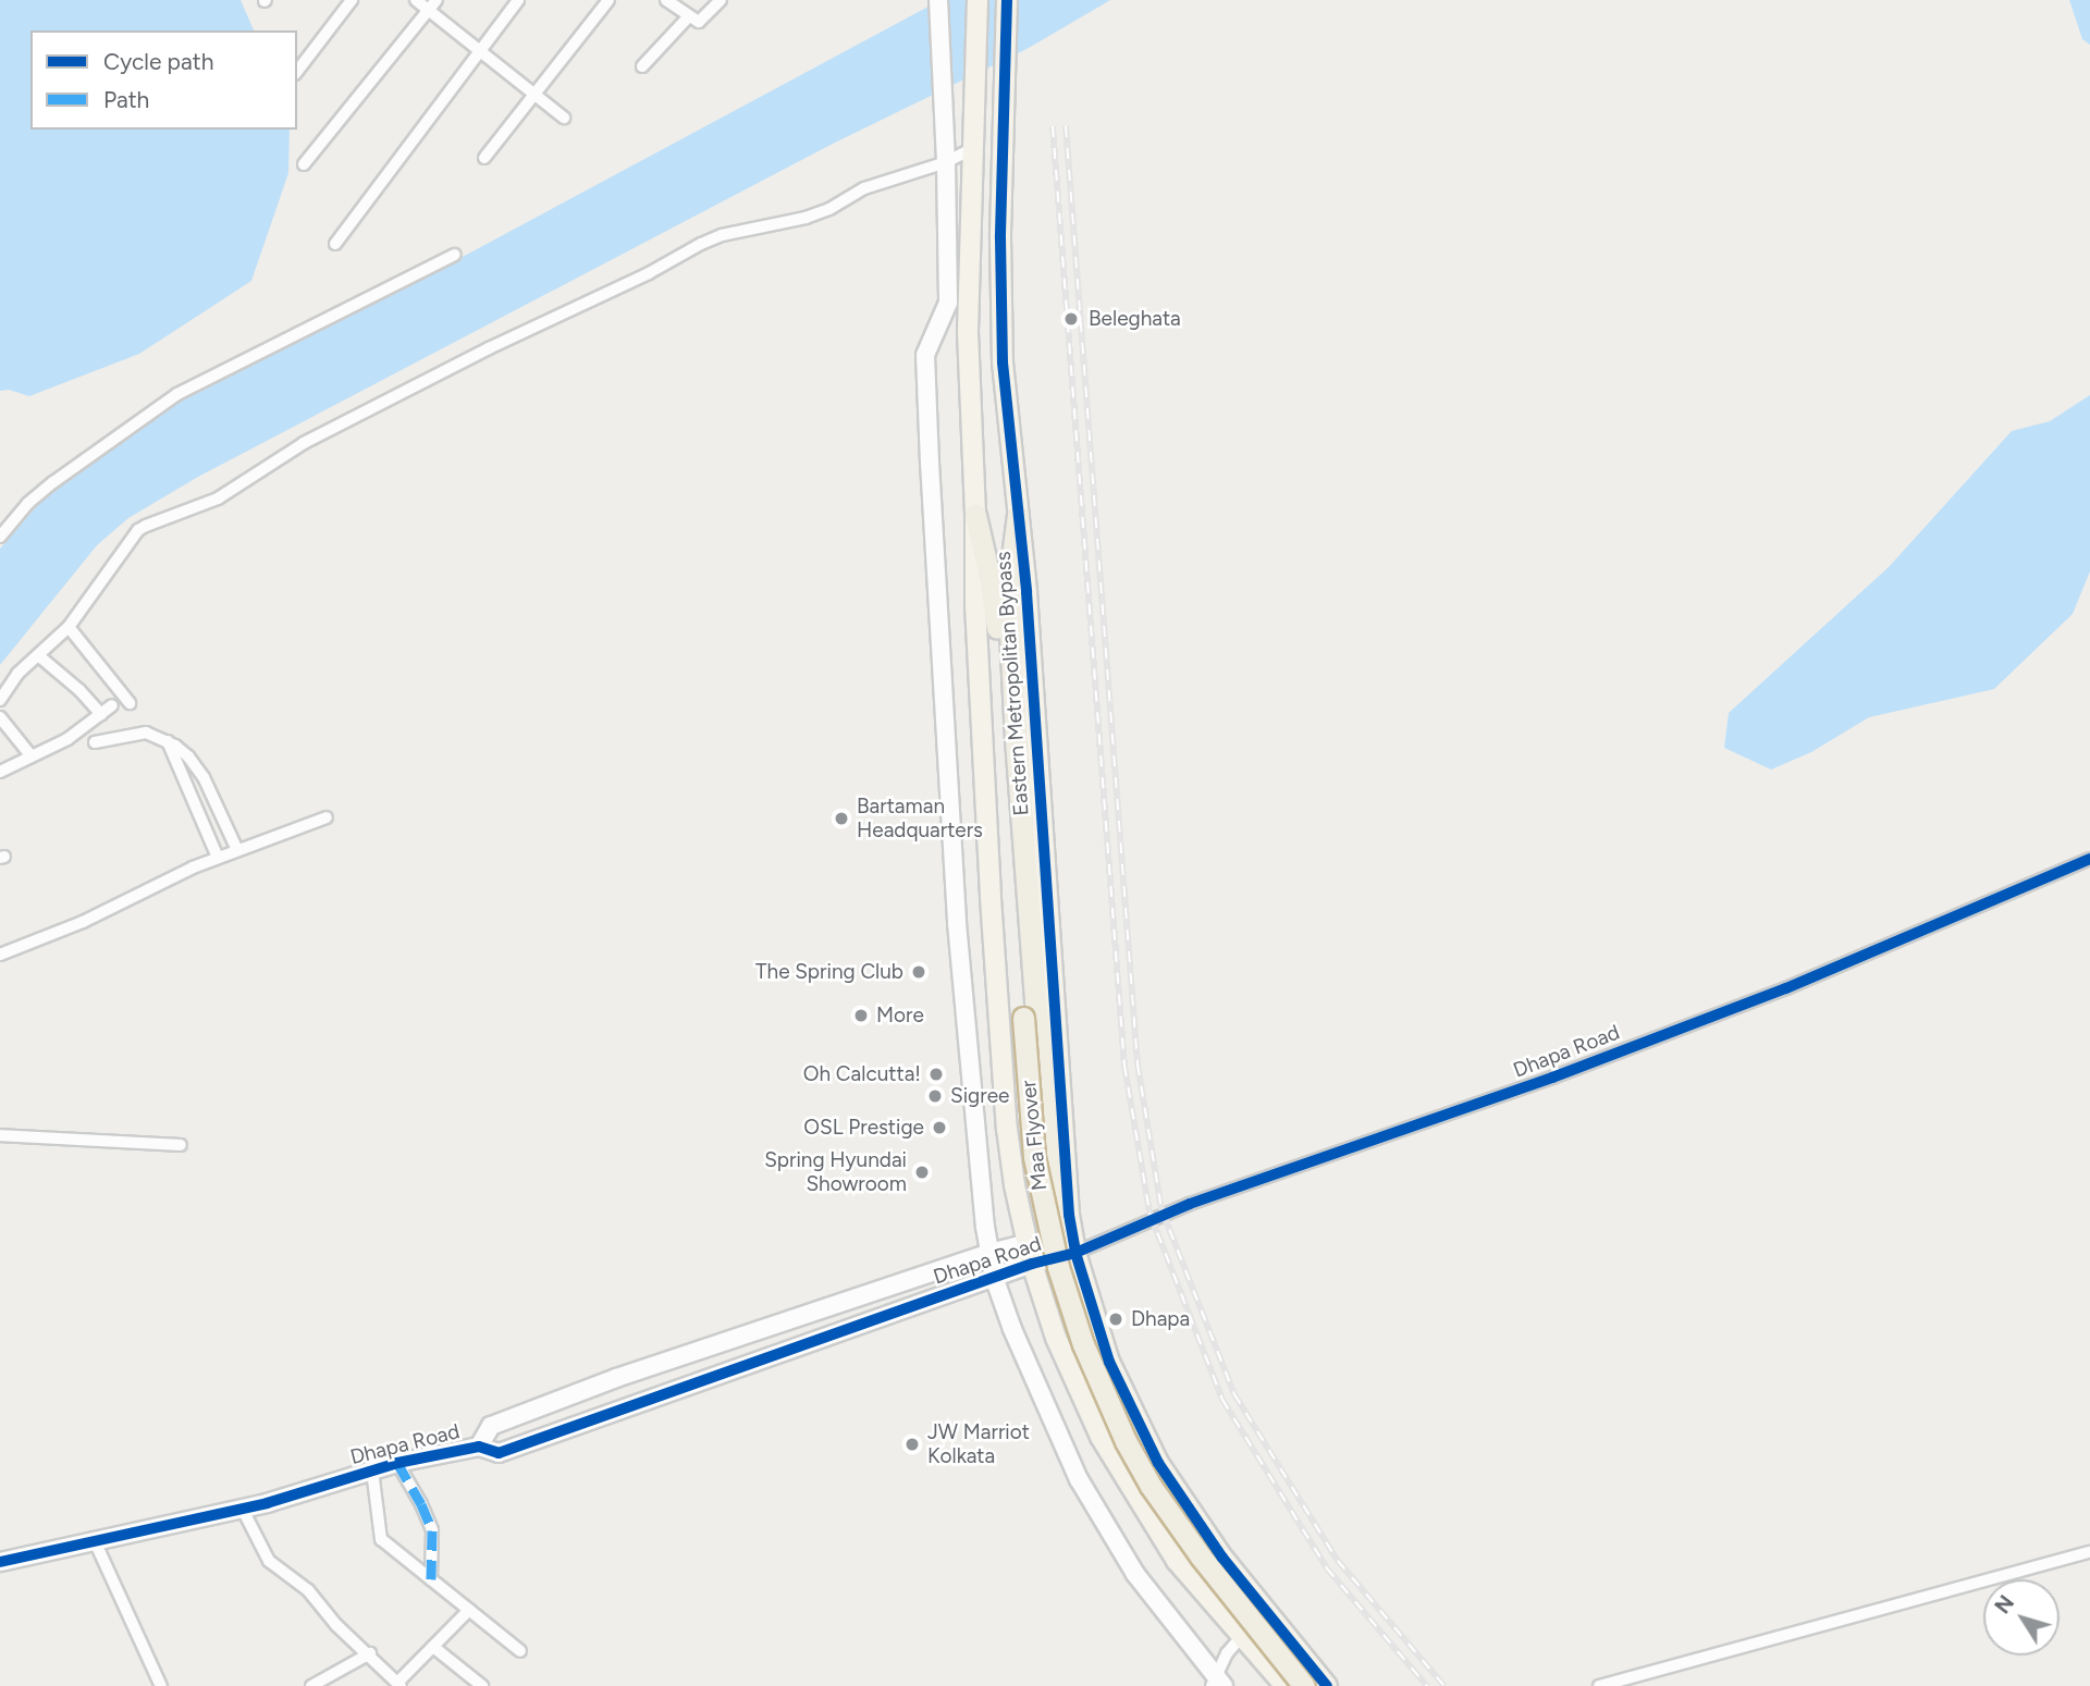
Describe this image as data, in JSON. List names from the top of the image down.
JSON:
{
  "streets": {
    "highway": ["Maa Flyover"],
    "main road": ["Eastern Metropolitan Bypass"],
    "street": ["Dhapa Road"]
  },
  "crossings": [
    ["Eastern Metropolitan Bypass", "Dhapa Road"],
    ["Eastern Metropolitan Bypass", "Maa Flyover"]
  ],
  "places": [
    "Beleghata",
    "Bartaman Headquarters",
    "The Spring Club",
    "More",
    "Oh Calcutta!",
    "Sigree",
    "OSL Prestige",
    "Spring Hyundai Showroom",
    "Dhapa",
    "JW Marriot Kolkata"
  ],
  "legend": ["Cycle path", "Path"],
  "north": "top left"
}
